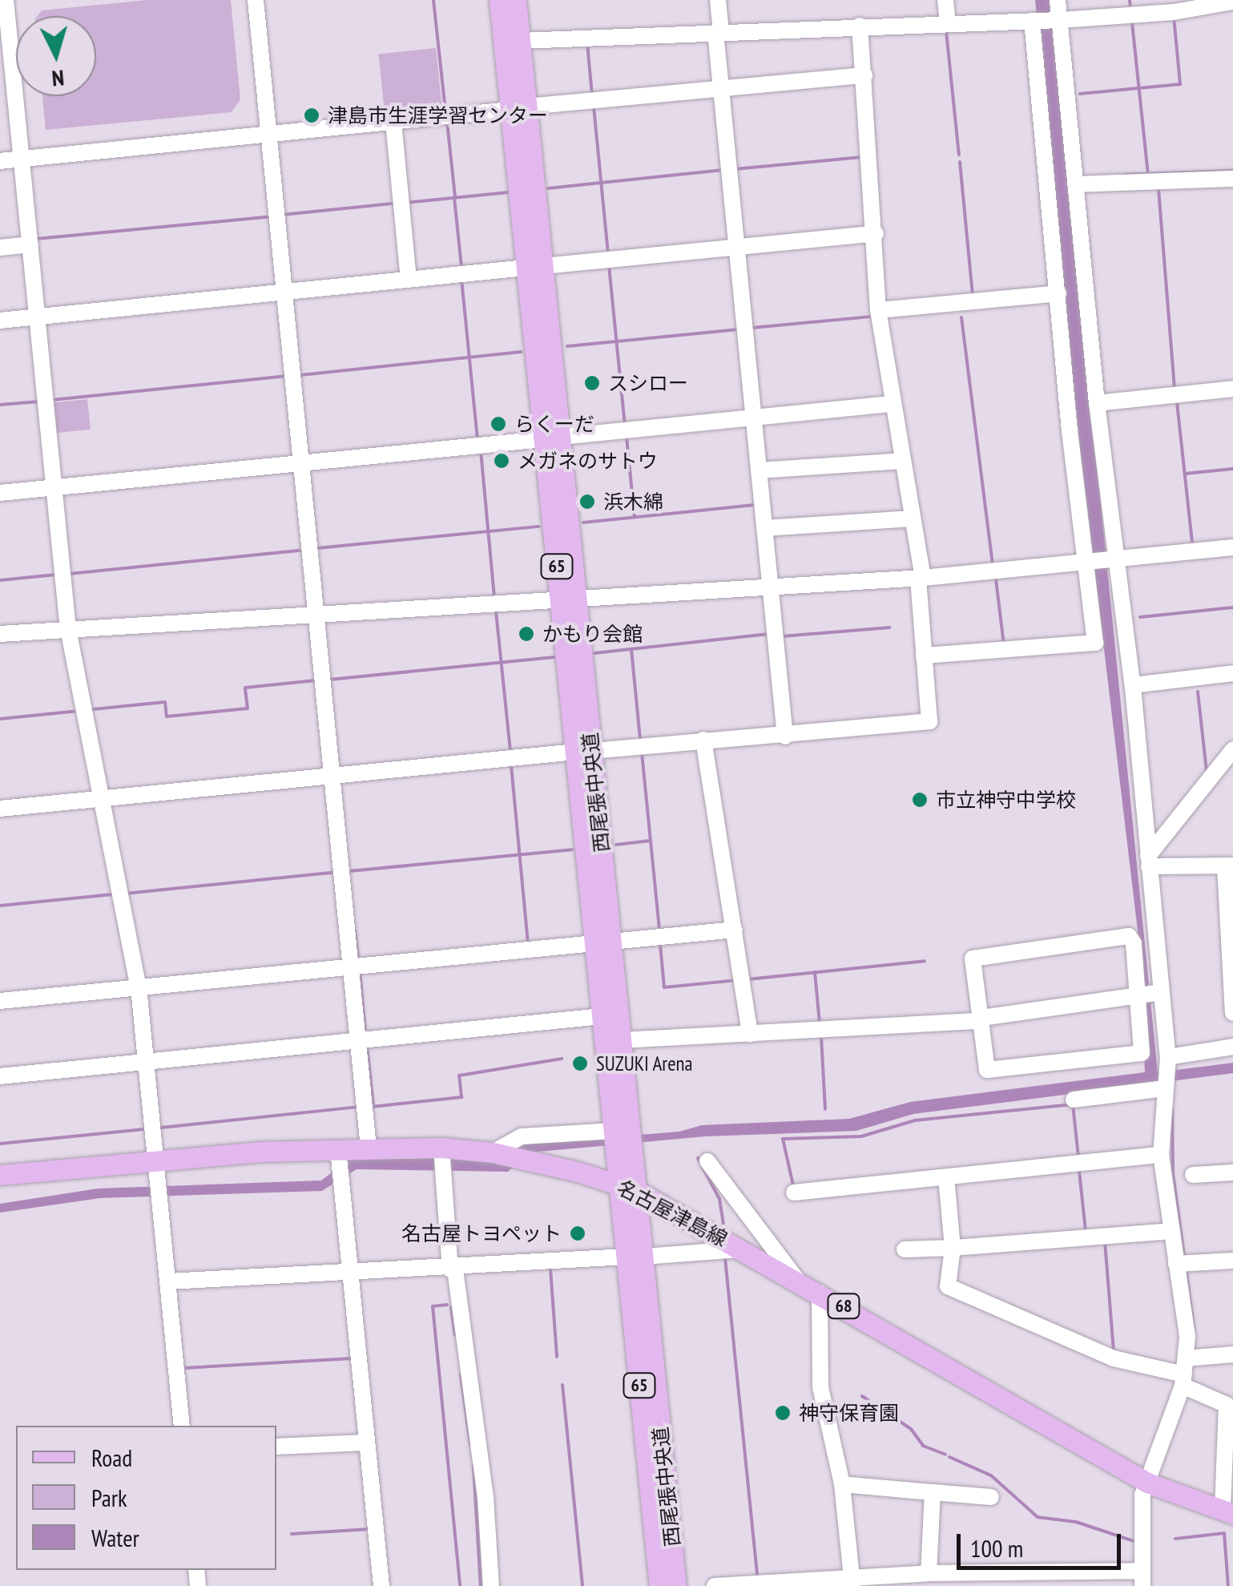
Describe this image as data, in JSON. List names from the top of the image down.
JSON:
{
  "streets": {
    "main road": [
      "65",
      "西尾張中央道",
      "名古屋津島線",
      "68"
    ]
  },
  "crossings": [
    ["西尾張中央道", "名古屋津島線"]
  ],
  "places": [
    "津島市生涯学習センター",
    "スシロー",
    "らくーだ",
    "メガネのサトウ",
    "浜木綿",
    "かもり会館",
    "市立神守中学校",
    "SUZUKI Arena",
    "名古屋トヨペット",
    "神守保育園"
  ],
  "legend": ["Road", "Park", "Water"],
  "scale_bar": "100 m",
  "north": "bottom"
}
